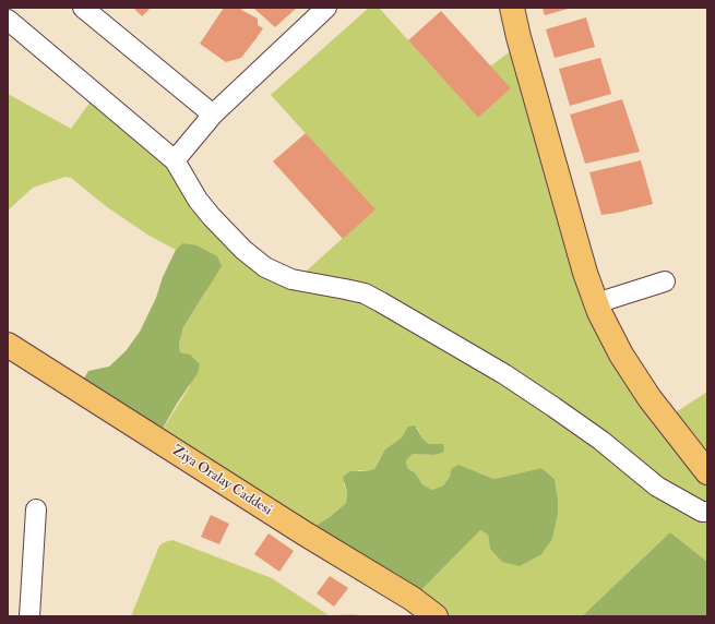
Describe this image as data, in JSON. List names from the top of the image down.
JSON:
{
  "streets": {
    "main road": ["Ziya Oralay Caddesi"]
  }
}
